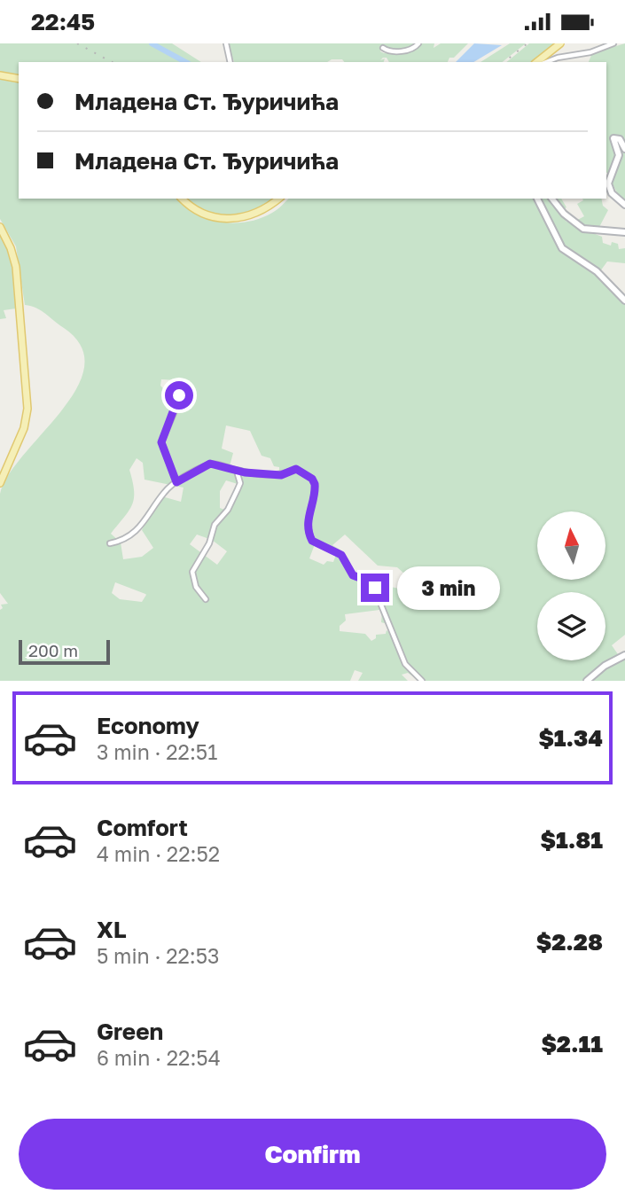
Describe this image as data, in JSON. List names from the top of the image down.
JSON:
{
  "scale_bar": "200 m",
  "north": "top",
  "page": {
    "status": "22:45",
    "banner": ["Младена Ст. Ђуричића", "Младена Ст. Ђуричића"],
    "bubble": "3 min",
    "scale": "200 m",
    "list": [
      {
        "name": "Economy",
        "note": "3 min · 22:51",
        "value": "$1.34"
      },
      {
        "name": "Comfort",
        "note": "4 min · 22:52",
        "value": "$1.81"
      },
      {
        "name": "XL",
        "note": "5 min · 22:53",
        "value": "$2.28"
      },
      {
        "name": "Green",
        "note": "6 min · 22:54",
        "value": "$2.11"
      }
    ],
    "buttons": "Confirm"
  }
}
